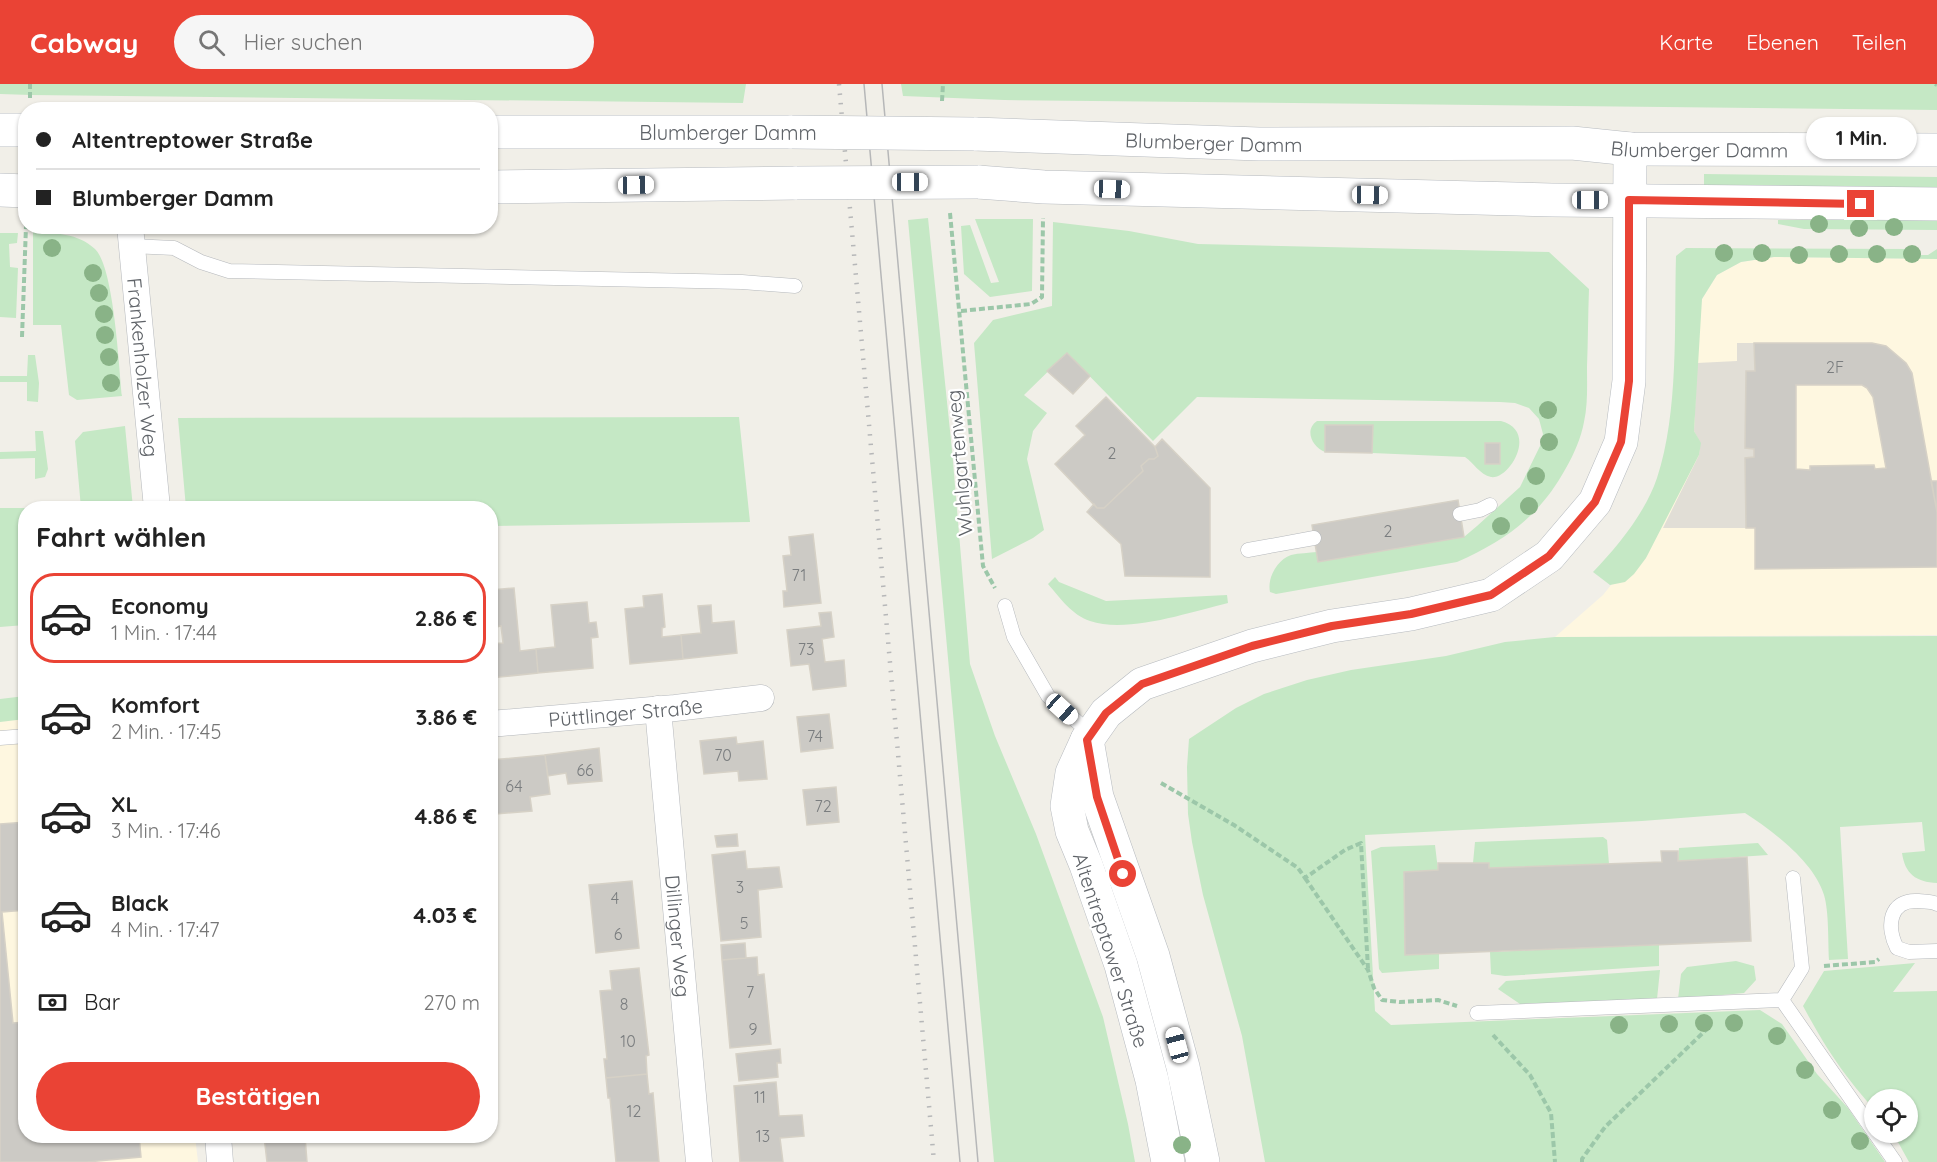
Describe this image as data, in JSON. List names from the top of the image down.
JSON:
{
  "streets": {
    "main road": ["Blumberger Damm", "Altentreptower Straße"],
    "street": ["Frankenholzer Weg", "Püttlinger Straße", "Dillinger Weg"],
    "path": ["Wuhlgartenweg"]
  },
  "crossings": [
    ["Blumberger Damm", "Altentreptower Straße"],
    ["Püttlinger Straße", "Dillinger Weg"]
  ],
  "house_numbers": [
    "2F",
    "2",
    "2",
    "71",
    "73",
    "74",
    "70",
    "66",
    "64",
    "72",
    "3",
    "4",
    "5",
    "6",
    "7",
    "8",
    "9",
    "10",
    "11",
    "12",
    "13"
  ],
  "page": {
    "header": "Cabway",
    "search": "Hier suchen",
    "nav": ["Karte", "Ebenen", "Teilen"],
    "banner": ["Altentreptower Straße", "Blumberger Damm"],
    "bubble": "1 Min.",
    "heading": "Fahrt wählen",
    "list": [
      {
        "name": "Economy",
        "note": "1 Min. · 17:44",
        "value": "2.86 €"
      },
      {
        "name": "Komfort",
        "note": "2 Min. · 17:45",
        "value": "3.86 €"
      },
      {
        "name": "XL",
        "note": "3 Min. · 17:46",
        "value": "4.86 €"
      },
      {
        "name": "Black",
        "note": "4 Min. · 17:47",
        "value": "4.03 €"
      }
    ],
    "pay": ["Bar", "270 m"],
    "buttons": "Bestätigen"
  }
}
